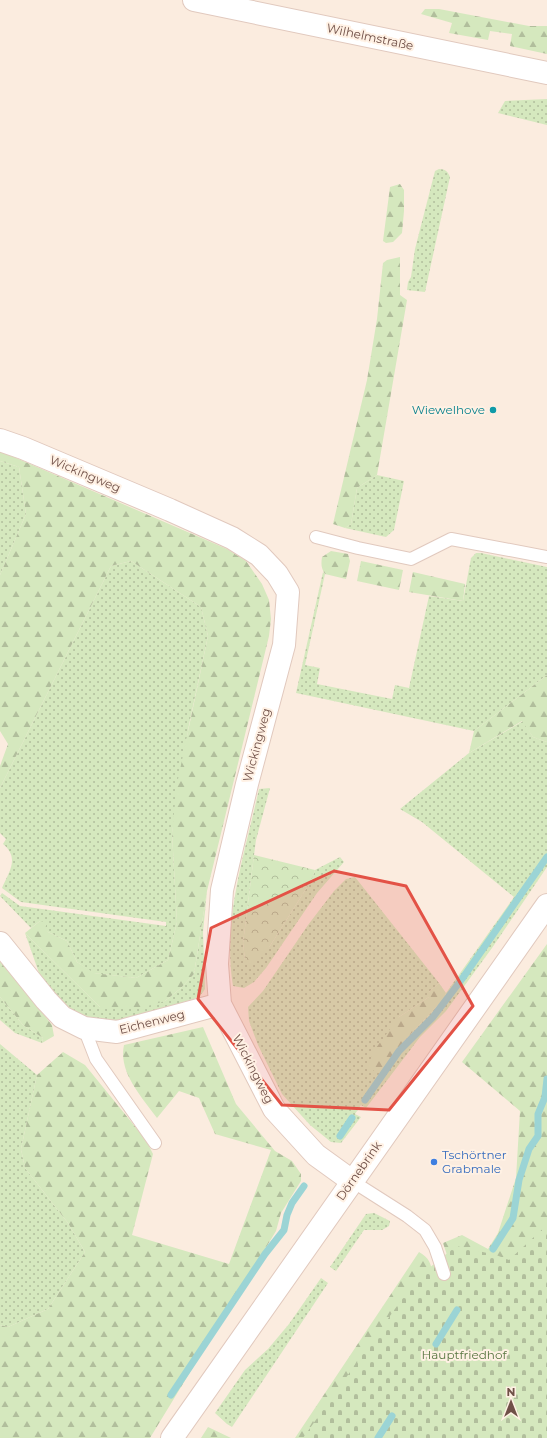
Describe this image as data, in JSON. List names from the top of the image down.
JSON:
{
  "streets": {
    "street": [
      "Wilhelmstraße",
      "Wickingweg",
      "Eichenweg",
      "Dörnebrink"
    ]
  },
  "crossings": [
    ["Wickingweg", "Eichenweg"],
    ["Wickingweg", "Dörnebrink"]
  ],
  "parks": ["Hauptfriedhof"],
  "places": ["Wiewelhove", "Tschörtner Grabmale"],
  "north": "top"
}
